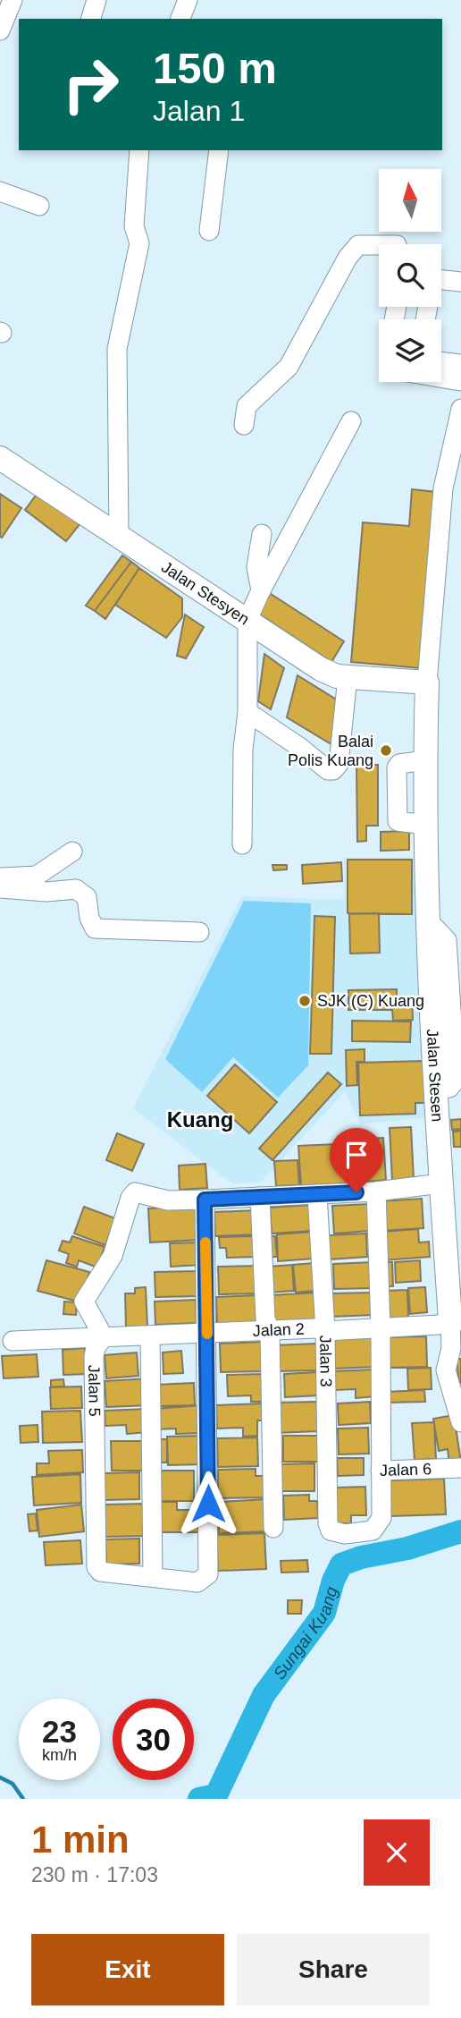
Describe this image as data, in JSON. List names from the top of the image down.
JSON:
{
  "streets": {
    "main road": ["Jalan Stesyen", "Jalan Stesen"],
    "street": [
      "Jalan 2",
      "Jalan 3",
      "Jalan 5",
      "Jalan 6"
    ]
  },
  "crossings": [
    ["Jalan Stesyen", "Jalan Stesen"],
    ["Jalan Stesen", "Jalan 2"],
    ["Jalan 2", "Jalan 3"],
    ["Jalan 2", "Jalan 5"],
    ["Jalan 3", "Jalan 6"]
  ],
  "districts": ["Kuang"],
  "water": ["Sungai Kuang"],
  "places": ["Balai Polis Kuang", "SJK (C) Kuang"],
  "north": "top",
  "page": {
    "turn": ["150 m", "Jalan 1"],
    "speed": "23 km/h",
    "limit": "30",
    "heading": ["1 min", "230 m · 17:03"],
    "buttons": ["Exit", "Share"]
  }
}
